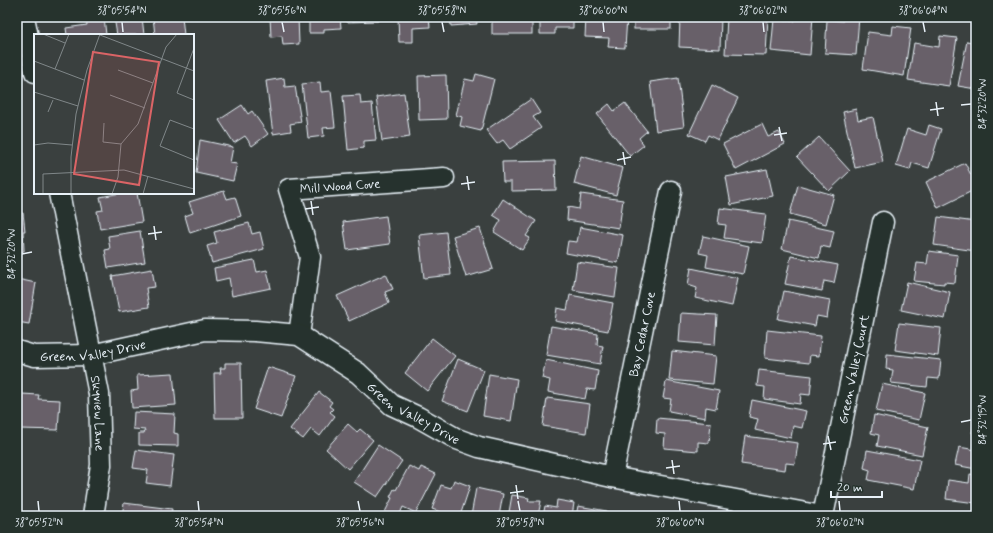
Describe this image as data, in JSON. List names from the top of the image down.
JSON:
{
  "streets": {
    "street": [
      "Mill Wood Cove",
      "Bay Cedar Cove",
      "Green Valley Drive",
      "Green Valley Court",
      "Skyview Lane"
    ]
  },
  "crossings": [
    ["Mill Wood Cove", "Green Valley Drive"],
    ["Bay Cedar Cove", "Green Valley Drive"],
    ["Green Valley Drive", "Green Valley Court"],
    ["Green Valley Drive", "Skyview Lane"]
  ],
  "scale_bar": "20 m",
  "coordinates": [
    "38°05'54\"N",
    "38°05'56\"N",
    "38°05'58\"N",
    "38°06'00\"N",
    "38°06'02\"N",
    "38°06'04\"N",
    "84°32'20\"W",
    "84°32'15\"W",
    "38°05'52\"N"
  ]
}
